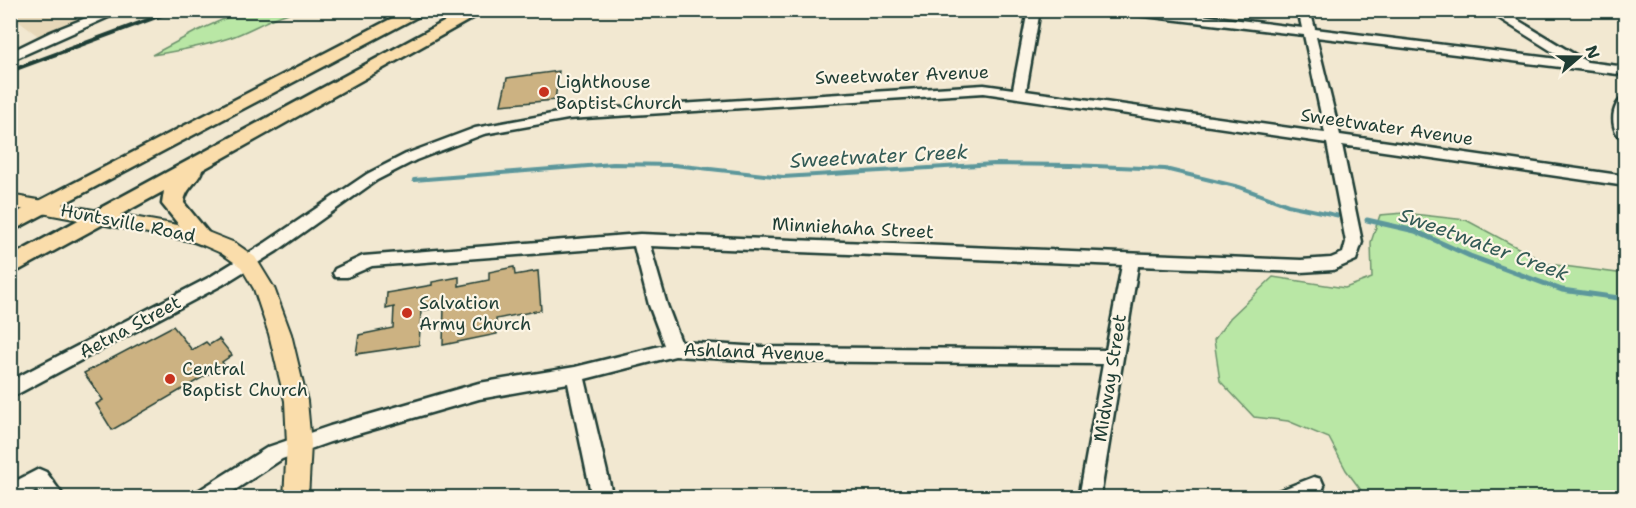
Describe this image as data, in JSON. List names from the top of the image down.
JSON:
{
  "streets": {
    "main road": ["Huntsville Road"],
    "street": [
      "Sweetwater Avenue",
      "Minniehaha Street",
      "Aetna Street",
      "Ashland Avenue",
      "Midway Street"
    ]
  },
  "crossings": [
    ["Sweetwater Avenue", "Huntsville Road"],
    ["Sweetwater Avenue", "Minniehaha Street"],
    ["Sweetwater Avenue", "Aetna Street"],
    ["Huntsville Road", "Aetna Street"],
    ["Huntsville Road", "Ashland Avenue"],
    ["Minniehaha Street", "Midway Street"],
    ["Ashland Avenue", "Midway Street"]
  ],
  "water": ["Sweetwater Creek"],
  "places": ["Lighthouse Baptist Church", "Salvation Army Church", "Central Baptist Church"],
  "north": "right"
}
